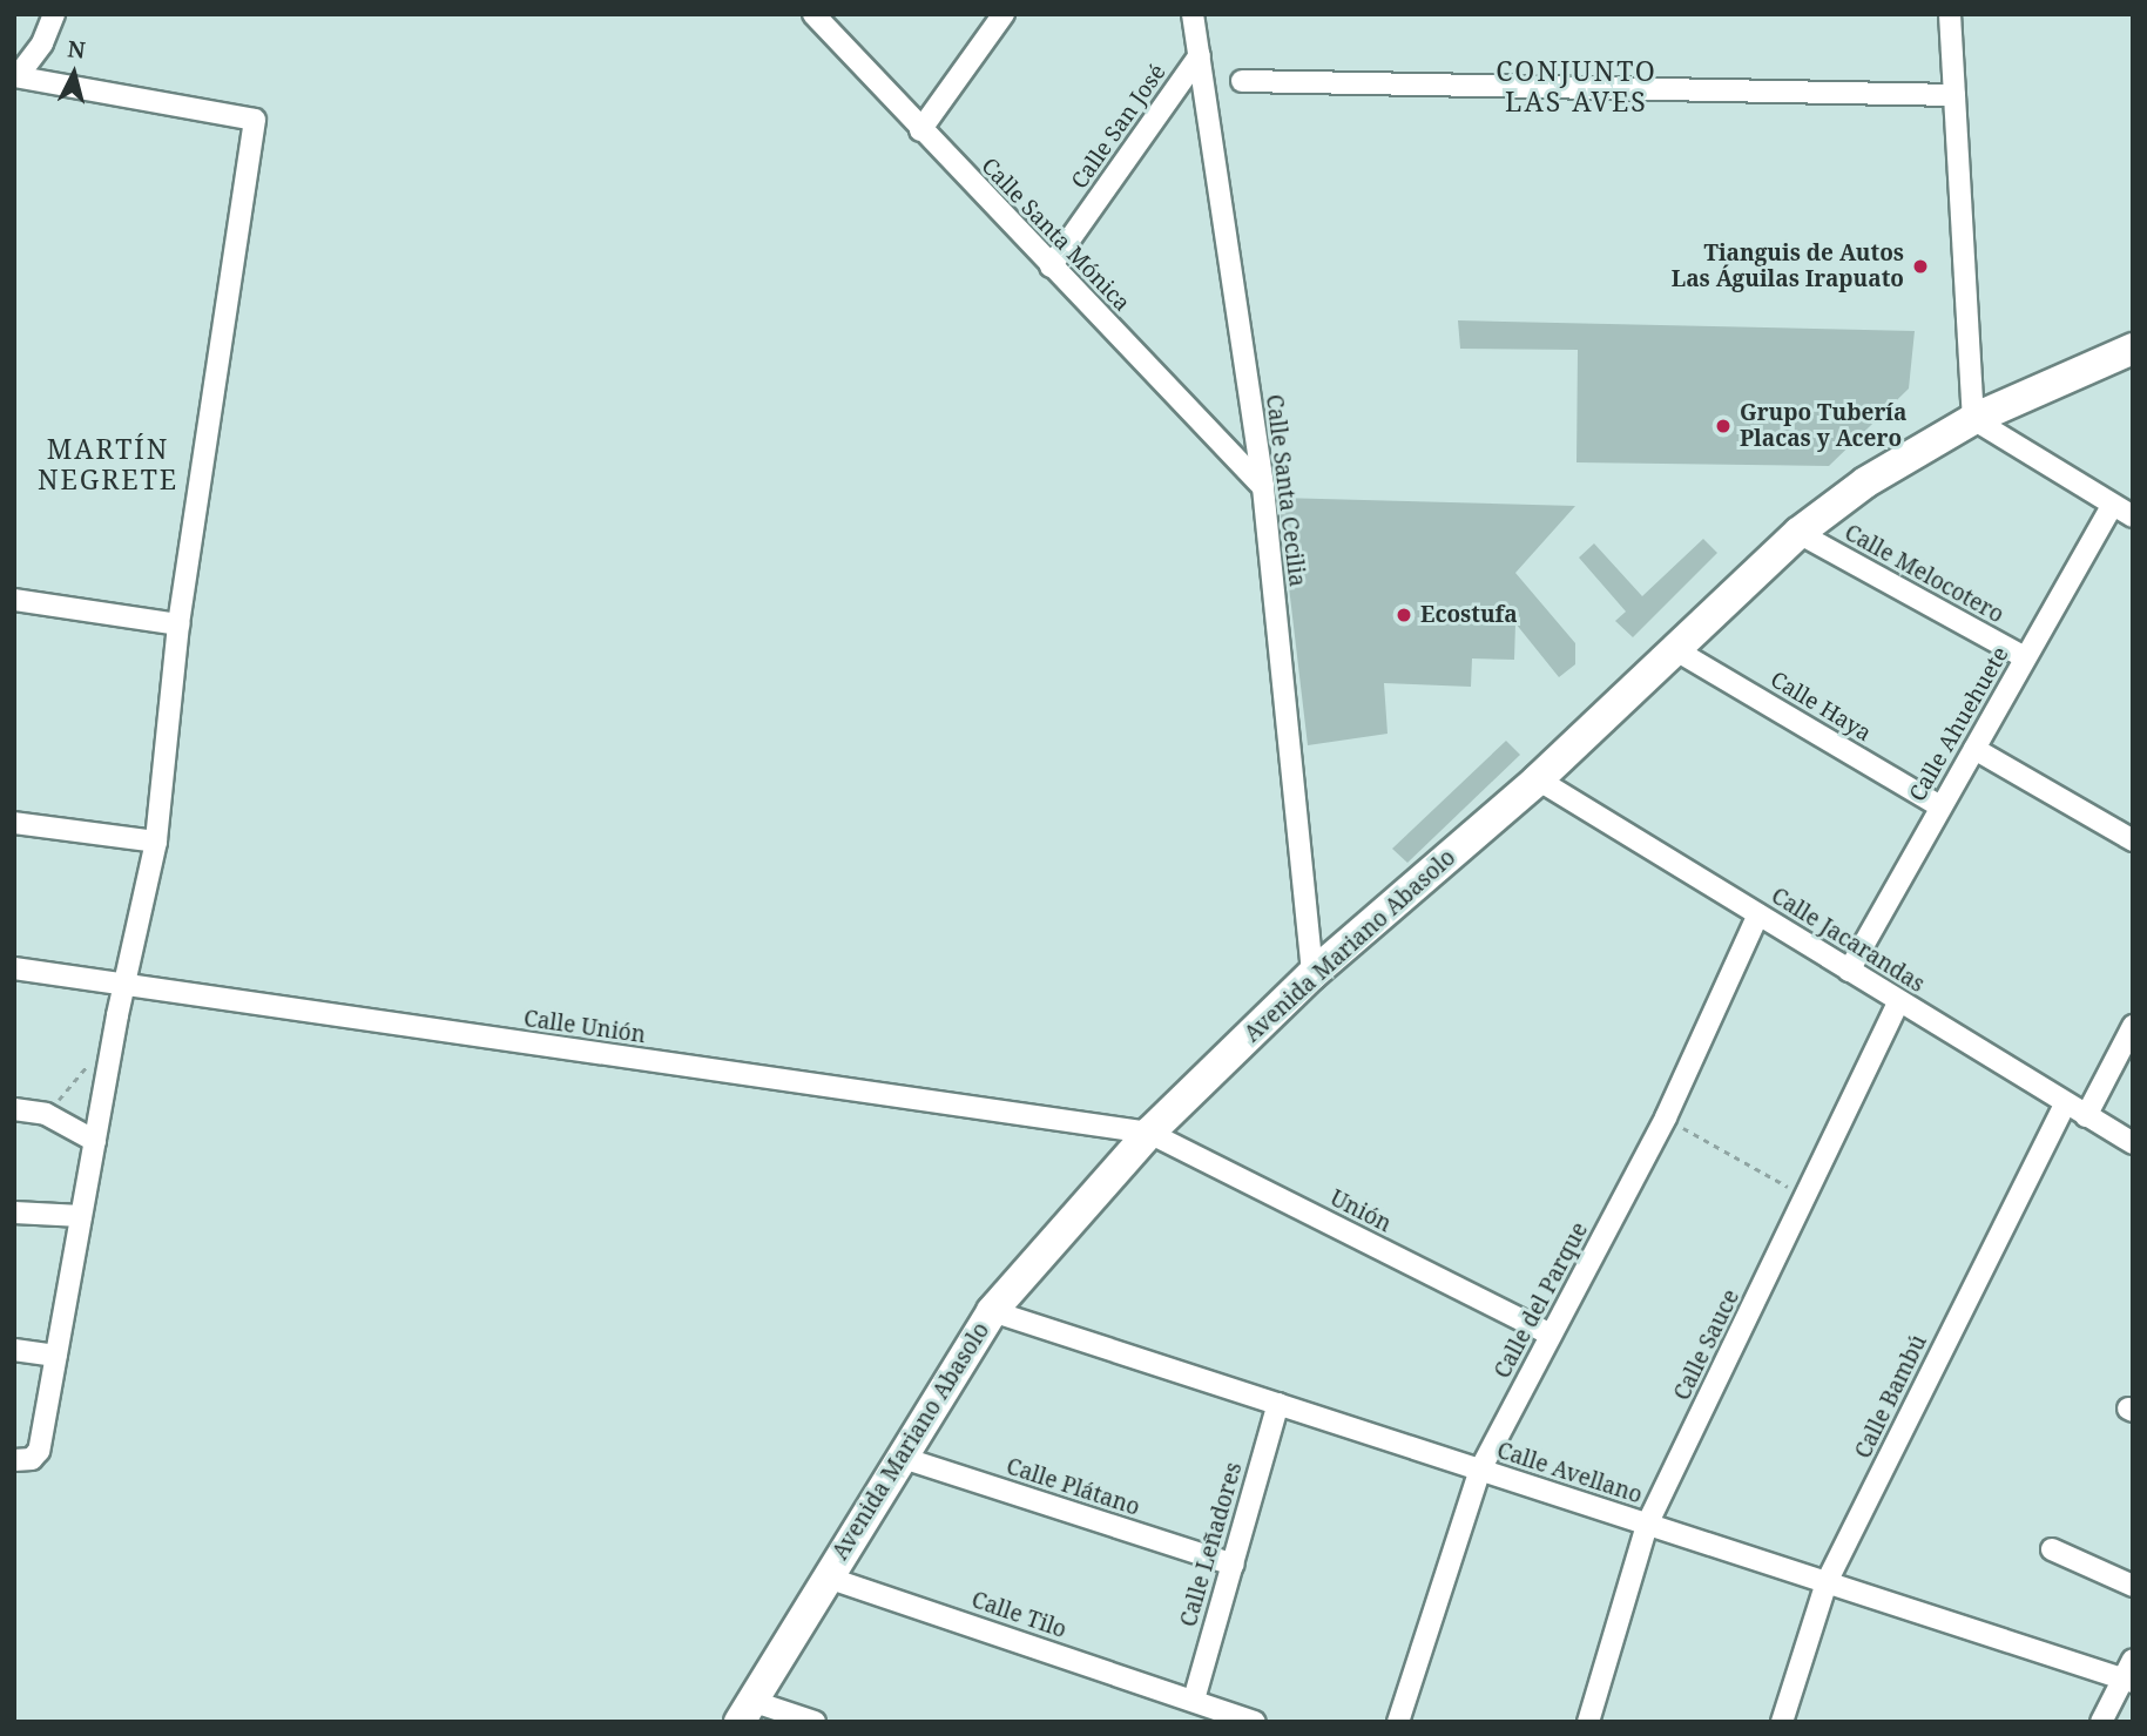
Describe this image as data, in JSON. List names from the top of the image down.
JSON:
{
  "streets": {
    "street": [
      "Calle San José",
      "Calle Santa Mónica",
      "Calle Santa Cecilia",
      "Calle Melocotero",
      "Calle Haya",
      "Calle Ahuehuete",
      "Calle Jacarandas",
      "Avenida Mariano Abasolo",
      "Calle Unión",
      "Unión",
      "Calle del Parque",
      "Calle Sauce",
      "Calle Bambú",
      "Calle Avellano",
      "Calle Plátano",
      "Calle Leñadores",
      "Calle Tilo"
    ]
  },
  "crossings": [
    ["Calle San José", "Calle Santa Mónica"],
    ["Calle San José", "Calle Santa Cecilia"],
    ["Calle Santa Mónica", "Calle Santa Cecilia"],
    ["Calle Santa Cecilia", "Avenida Mariano Abasolo"],
    ["Calle Melocotero", "Calle Ahuehuete"],
    ["Calle Melocotero", "Avenida Mariano Abasolo"],
    ["Calle Haya", "Calle Ahuehuete"],
    ["Calle Haya", "Avenida Mariano Abasolo"],
    ["Calle Ahuehuete", "Calle Jacarandas"],
    ["Calle Jacarandas", "Avenida Mariano Abasolo"],
    ["Calle Jacarandas", "Calle del Parque"],
    ["Calle Jacarandas", "Calle Sauce"],
    ["Calle Jacarandas", "Calle Bambú"],
    ["Avenida Mariano Abasolo", "Calle Unión"],
    ["Avenida Mariano Abasolo", "Unión"],
    ["Avenida Mariano Abasolo", "Calle Avellano"],
    ["Avenida Mariano Abasolo", "Calle Plátano"],
    ["Avenida Mariano Abasolo", "Calle Tilo"],
    ["Calle Unión", "Unión"],
    ["Unión", "Calle del Parque"],
    ["Calle del Parque", "Calle Avellano"],
    ["Calle Sauce", "Calle Avellano"],
    ["Calle Bambú", "Calle Avellano"],
    ["Calle Avellano", "Calle Leñadores"],
    ["Calle Plátano", "Calle Leñadores"],
    ["Calle Leñadores", "Calle Tilo"]
  ],
  "districts": ["CONJUNTO LAS AVES", "MARTÍN NEGRETE"],
  "places": ["Tianguis de Autos Las Águilas Irapuato", "Grupo Tubería Placas y Acero", "Ecostufa"],
  "north": "top"
}
